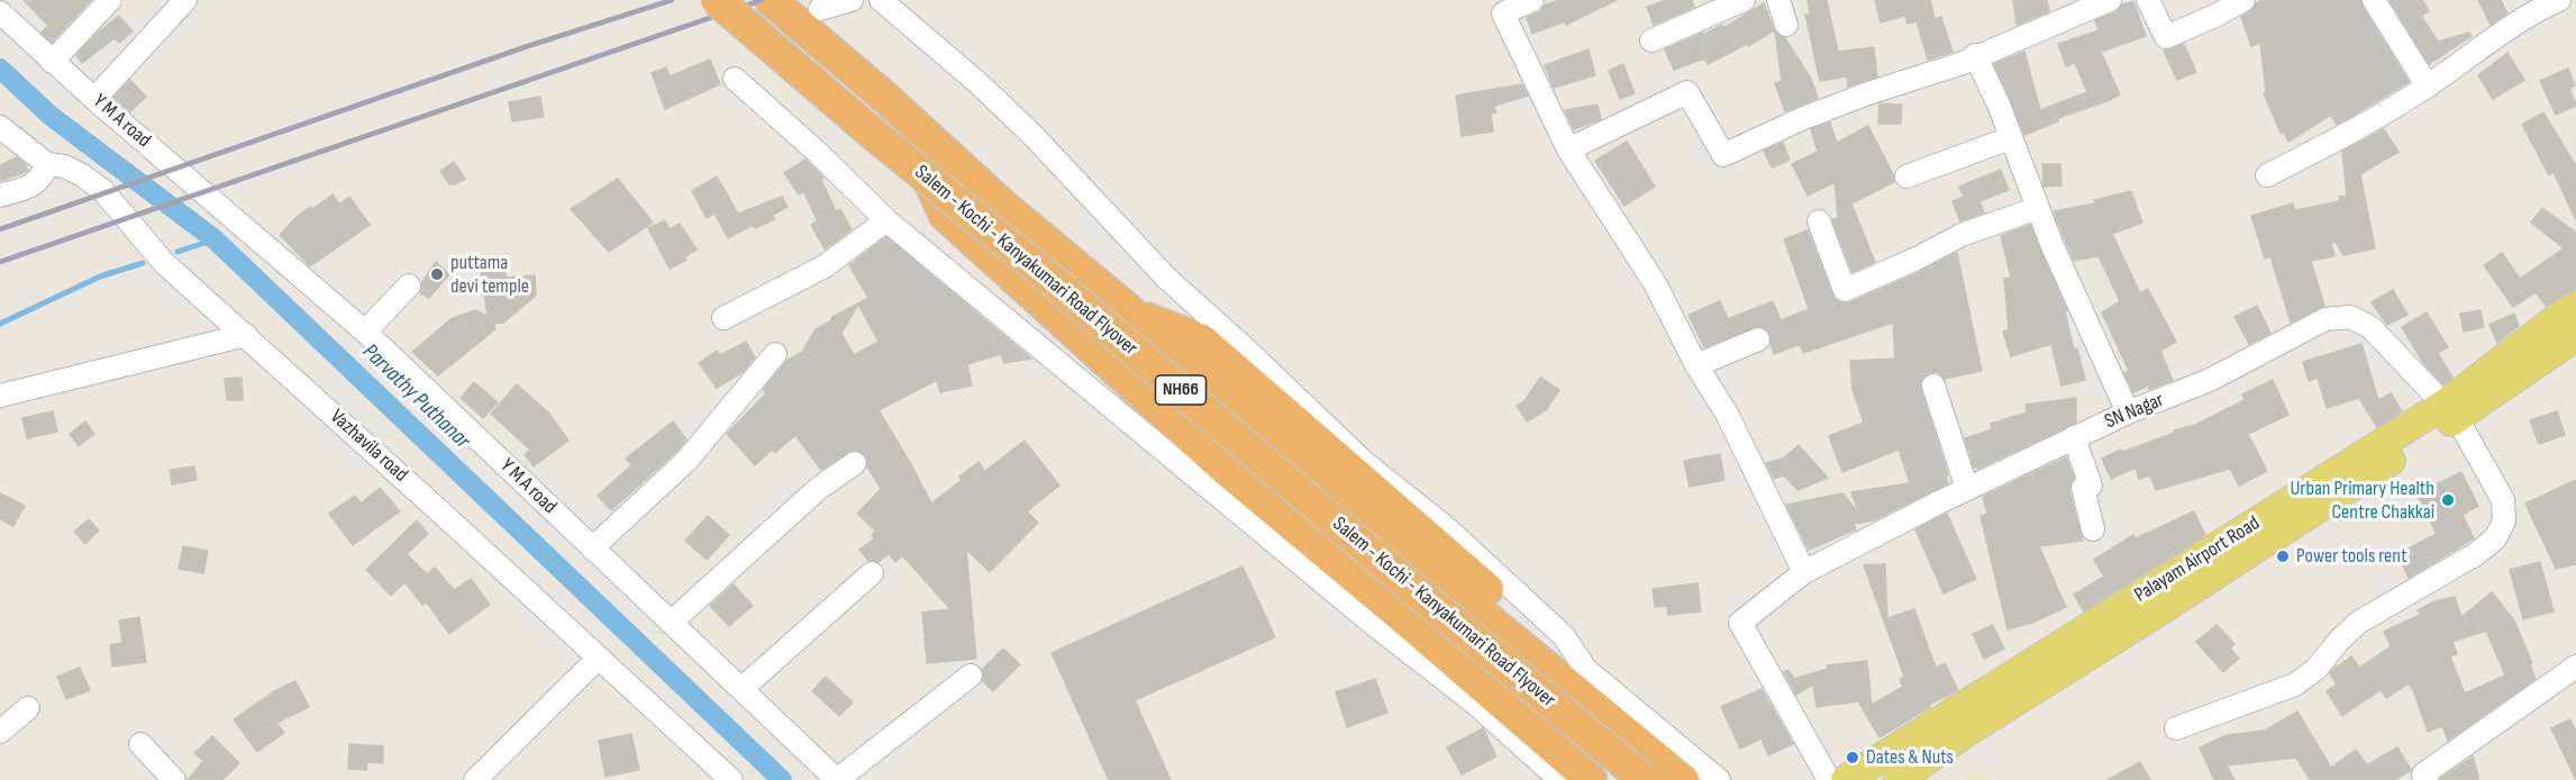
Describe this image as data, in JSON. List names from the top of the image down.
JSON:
{
  "streets": {
    "highway": ["Salem - Kochi - Kanyakumari Road Flyover", "NH66"],
    "main road": ["Palayam Airport Road"],
    "street": ["Y M A road", "SN Nagar", "Vazhavila road"]
  },
  "crossings": [
    ["SN Nagar", "Palayam Airport Road"]
  ],
  "water": ["Parvathy Puthanar"],
  "places": [
    "puttama devi temple",
    "Urban Primary Health Centre Chakkai",
    "Power tools rent",
    "Dates & Nuts"
  ]
}
